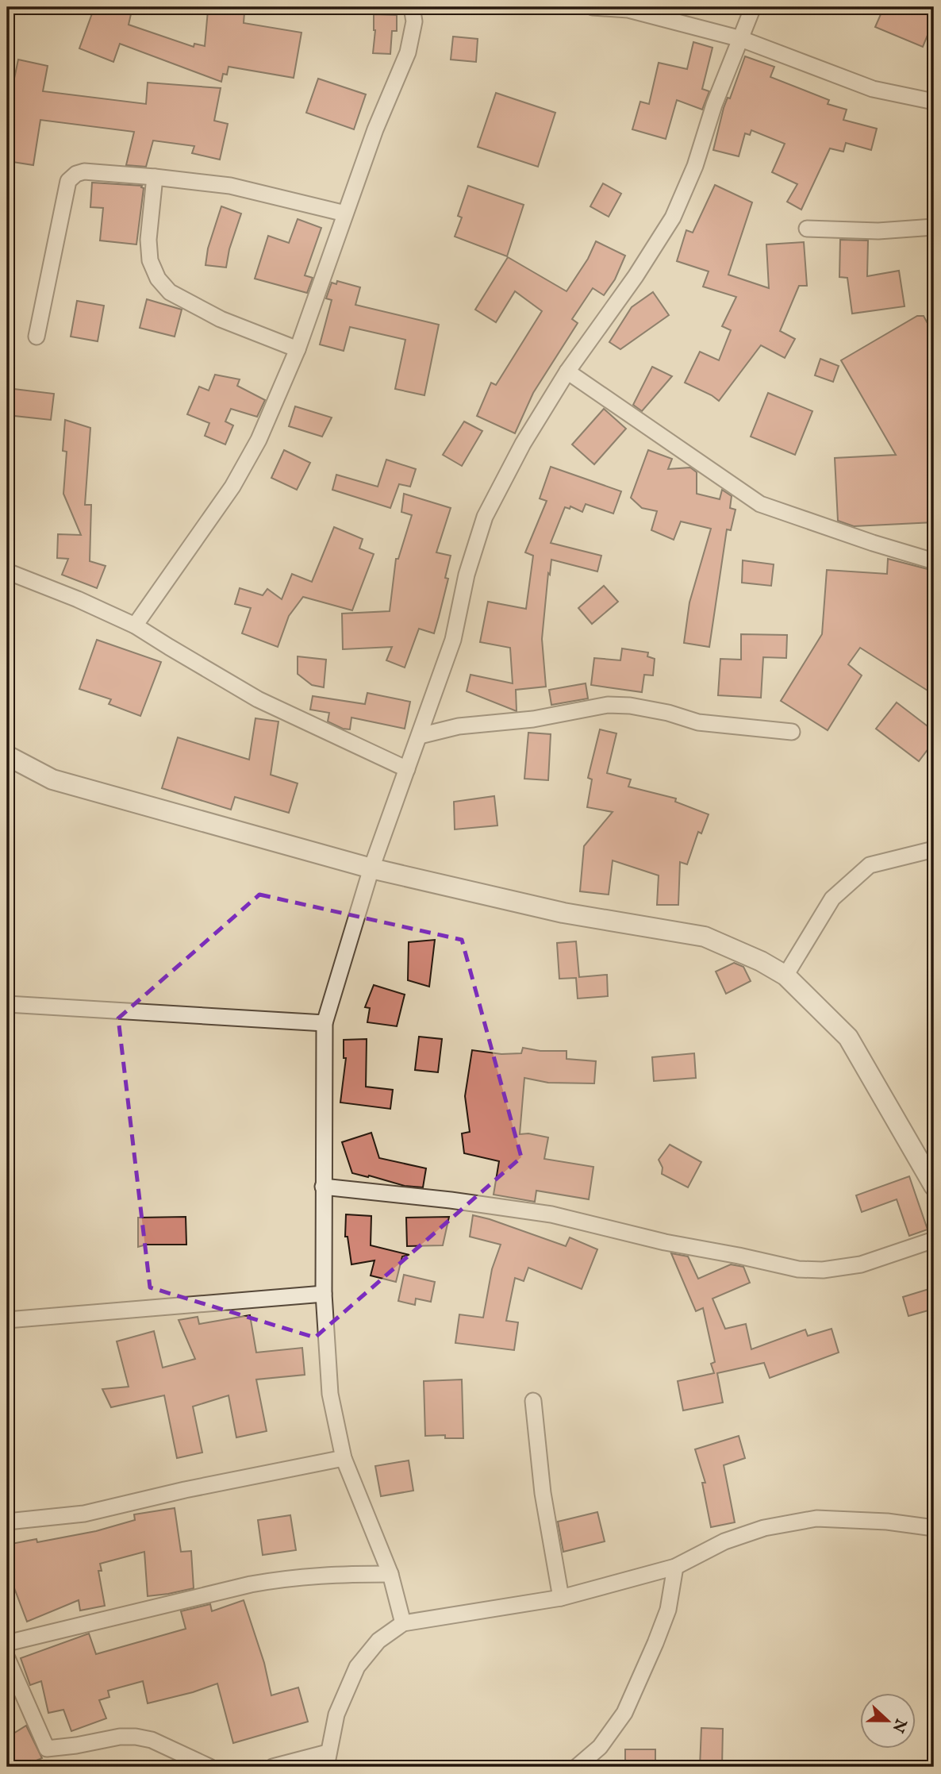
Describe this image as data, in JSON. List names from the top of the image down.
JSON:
{
  "north": "right"
}
